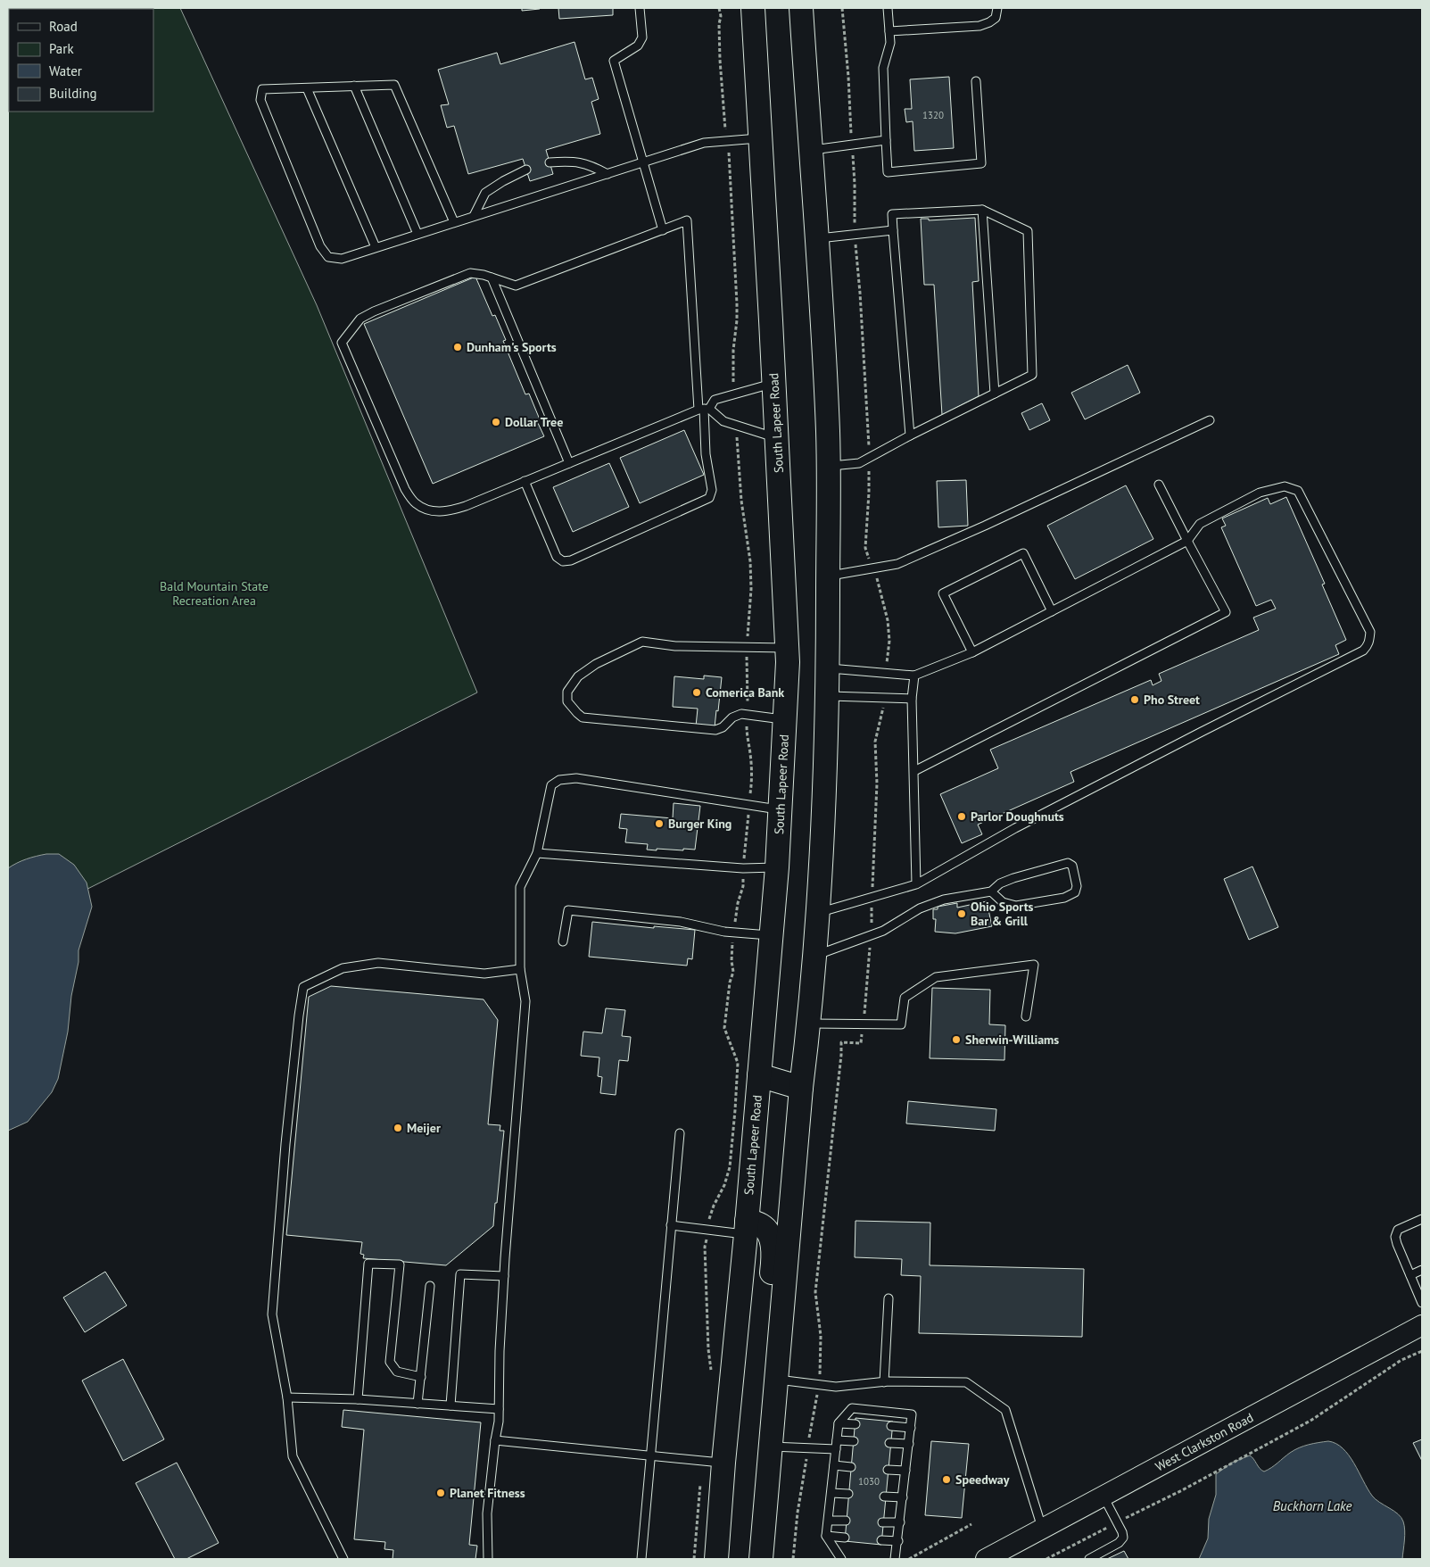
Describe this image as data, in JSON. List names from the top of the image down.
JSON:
{
  "streets": {
    "main road": ["South Lapeer Road", "West Clarkston Road"]
  },
  "water": ["Buckhorn Lake"],
  "parks": ["Bald Mountain State Recreation Area"],
  "places": [
    "Dunham's Sports",
    "Dollar Tree",
    "Comerica Bank",
    "Pho Street",
    "Parlor Doughnuts",
    "Burger King",
    "Ohio Sports Bar & Grill",
    "Sherwin-Williams",
    "Meijer",
    "Speedway",
    "Planet Fitness"
  ],
  "house_numbers": ["1320", "1030"],
  "legend": [
    "Road",
    "Park",
    "Water",
    "Building"
  ]
}
